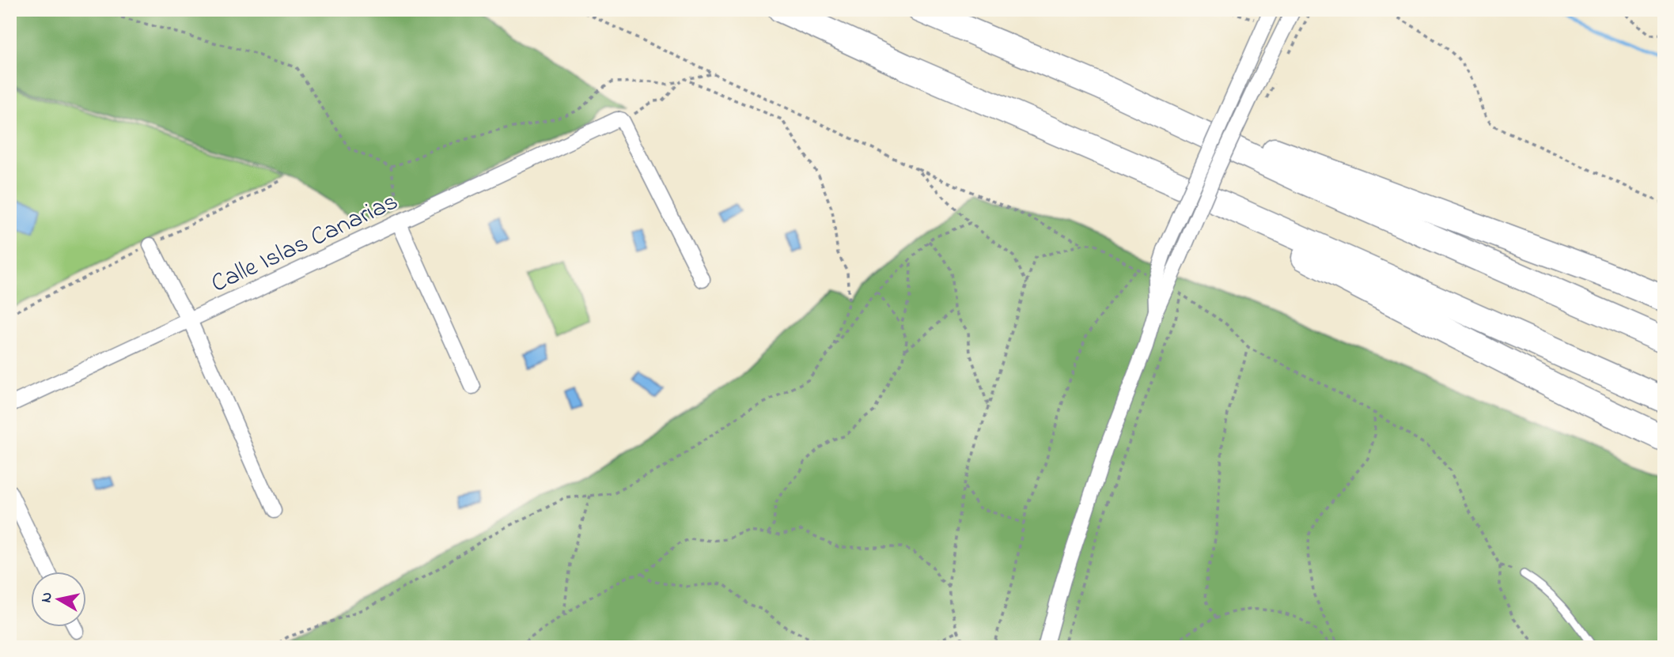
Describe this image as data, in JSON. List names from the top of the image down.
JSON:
{
  "streets": {
    "street": ["Calle Islas Canarias"]
  },
  "north": "left"
}
